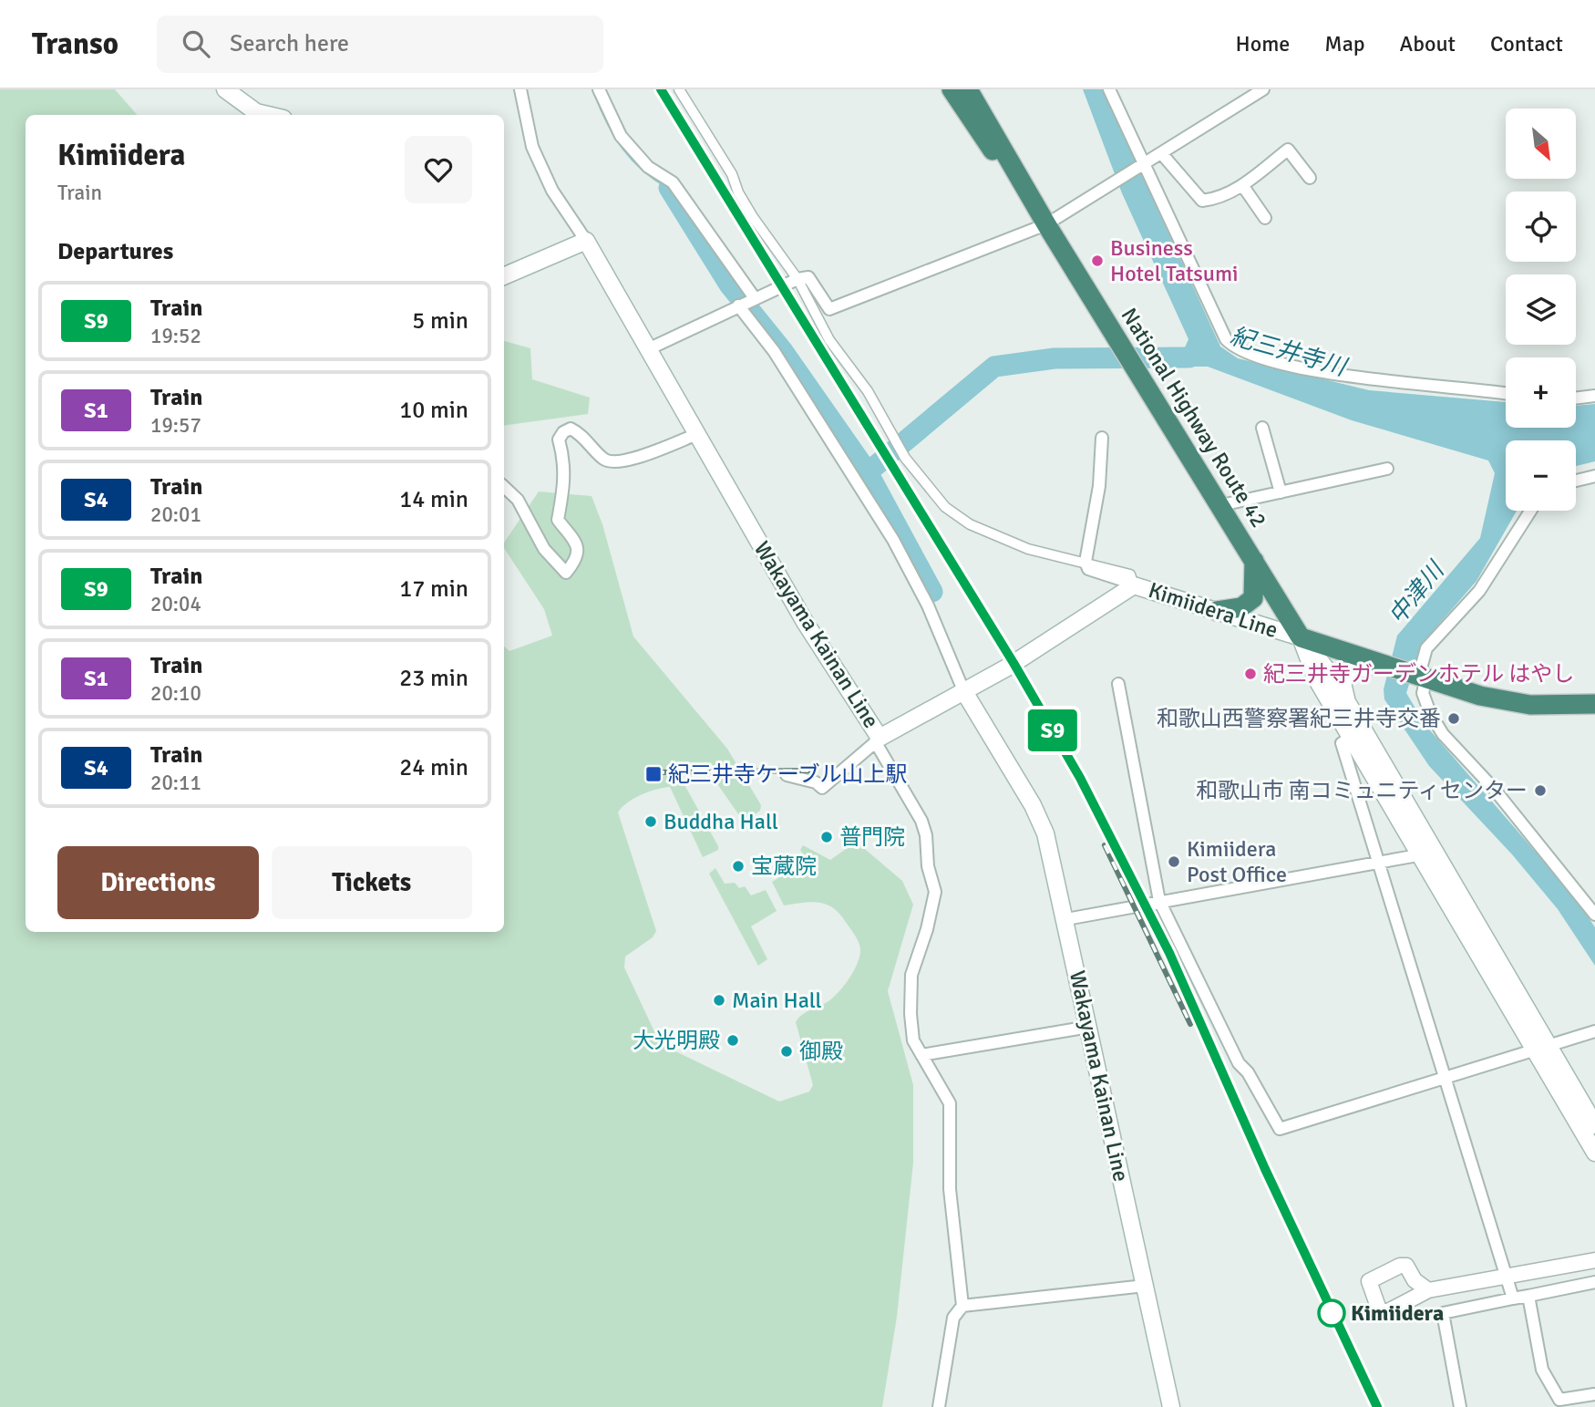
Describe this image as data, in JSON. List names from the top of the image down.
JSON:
{
  "streets": {
    "highway": ["National Highway Route 42"],
    "main road": ["Kimiidera Line", "Wakayama Kainan Line"]
  },
  "crossings": [
    ["National Highway Route 42", "Kimiidera Line"],
    ["Kimiidera Line", "Wakayama Kainan Line"]
  ],
  "water": ["紀三井寺川", "中津川"],
  "places": {
    "other": [
      "Business Hotel Tatsumi",
      "紀三井寺ガーデンホテル はやし",
      "和歌山西警察署紀三井寺交番",
      "和歌山市 南コミュニティセンター",
      "Buddha Hall",
      "普門院",
      "Kimiidera Post Office",
      "宝蔵院",
      "Main Hall",
      "大光明殿",
      "御殿",
      "Kimiidera"
    ],
    "transit": ["紀三井寺ケーブル山上駅"]
  },
  "north": "bottom right",
  "page": {
    "header": "Transo",
    "search": "Search here",
    "nav": [
      "Home",
      "Map",
      "About",
      "Contact"
    ],
    "on_map": "S9",
    "map_buttons": ["+", "−"],
    "heading": [
      ["Kimiidera", "Train"],
      "Departures"
    ],
    "list": [
      {
        "mark": "S9",
        "name": "Train",
        "note": "19:52",
        "value": "5 min"
      },
      {
        "mark": "S1",
        "name": "Train",
        "note": "19:57",
        "value": "10 min"
      },
      {
        "mark": "S4",
        "name": "Train",
        "note": "20:01",
        "value": "14 min"
      },
      {
        "mark": "S9",
        "name": "Train",
        "note": "20:04",
        "value": "17 min"
      },
      {
        "mark": "S1",
        "name": "Train",
        "note": "20:10",
        "value": "23 min"
      },
      {
        "mark": "S4",
        "name": "Train",
        "note": "20:11",
        "value": "24 min"
      }
    ],
    "buttons": ["Directions", "Tickets"]
  }
}
